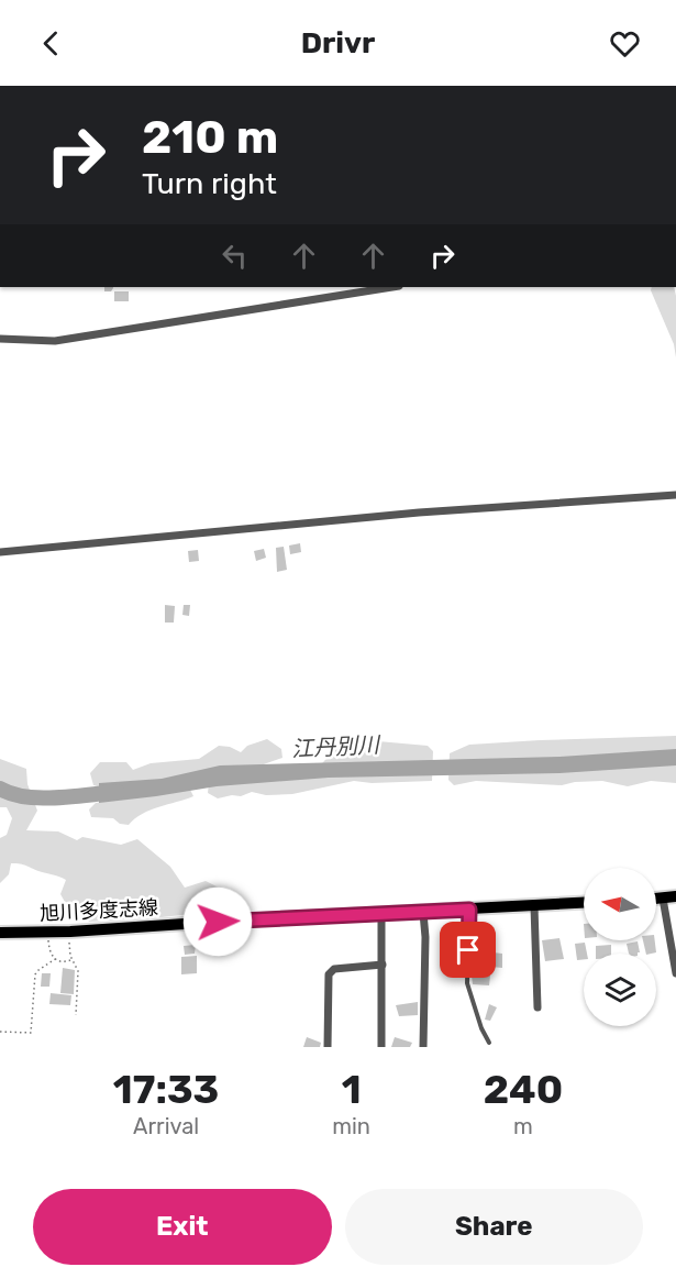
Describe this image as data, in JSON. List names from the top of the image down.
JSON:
{
  "streets": {
    "main road": ["旭川多度志線"]
  },
  "water": ["江丹別川"],
  "north": "left",
  "page": {
    "header": "Drivr",
    "turn": ["210 m", "Turn right"],
    "eta": [
      "17:33",
      "Arrival",
      "1",
      "min",
      "240",
      "m"
    ],
    "buttons": ["Exit", "Share"]
  }
}
